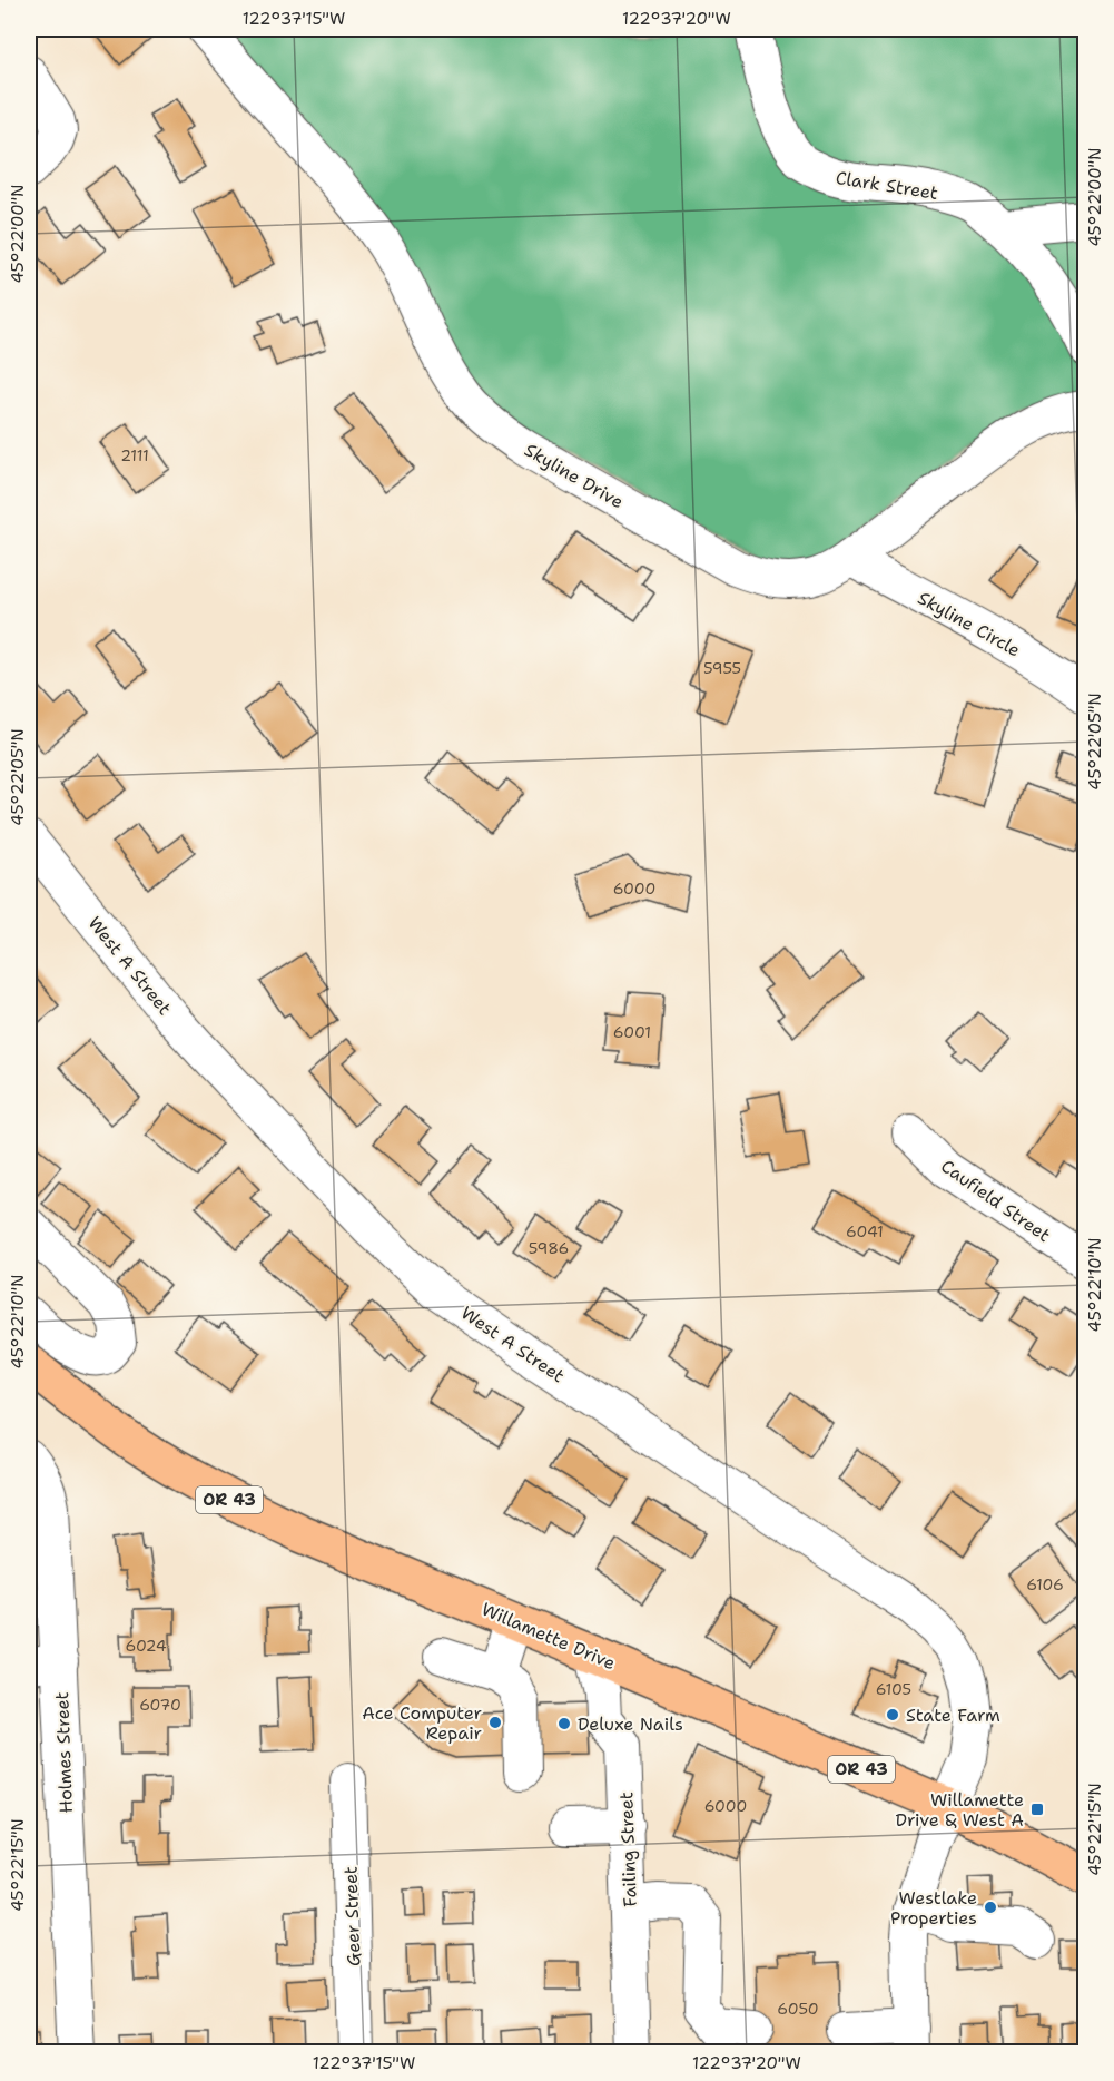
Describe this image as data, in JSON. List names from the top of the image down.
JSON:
{
  "streets": {
    "main road": ["OR 43", "Willamette Drive"],
    "street": [
      "Clark Street",
      "Skyline Drive",
      "Skyline Circle",
      "West A Street",
      "Caufield Street",
      "Holmes Street",
      "Failing Street",
      "Geer Street"
    ]
  },
  "crossings": [
    ["Skyline Drive", "Skyline Circle"],
    ["West A Street", "Willamette Drive"],
    ["Willamette Drive", "Failing Street"]
  ],
  "places": {
    "other": [
      "State Farm",
      "Ace Computer Repair",
      "Deluxe Nails",
      "Westlake Properties"
    ],
    "transit": ["Willamette Drive & West A"]
  },
  "house_numbers": [
    "2111",
    "5955",
    "6000",
    "6001",
    "6041",
    "5986",
    "6106",
    "6024",
    "6105",
    "6070",
    "6000",
    "6050"
  ],
  "coordinates": [
    "122°37'15\"W",
    "122°37'20\"W",
    "45°22'00\"N",
    "45°22'05\"N",
    "45°22'10\"N",
    "45°22'15\"N"
  ]
}
